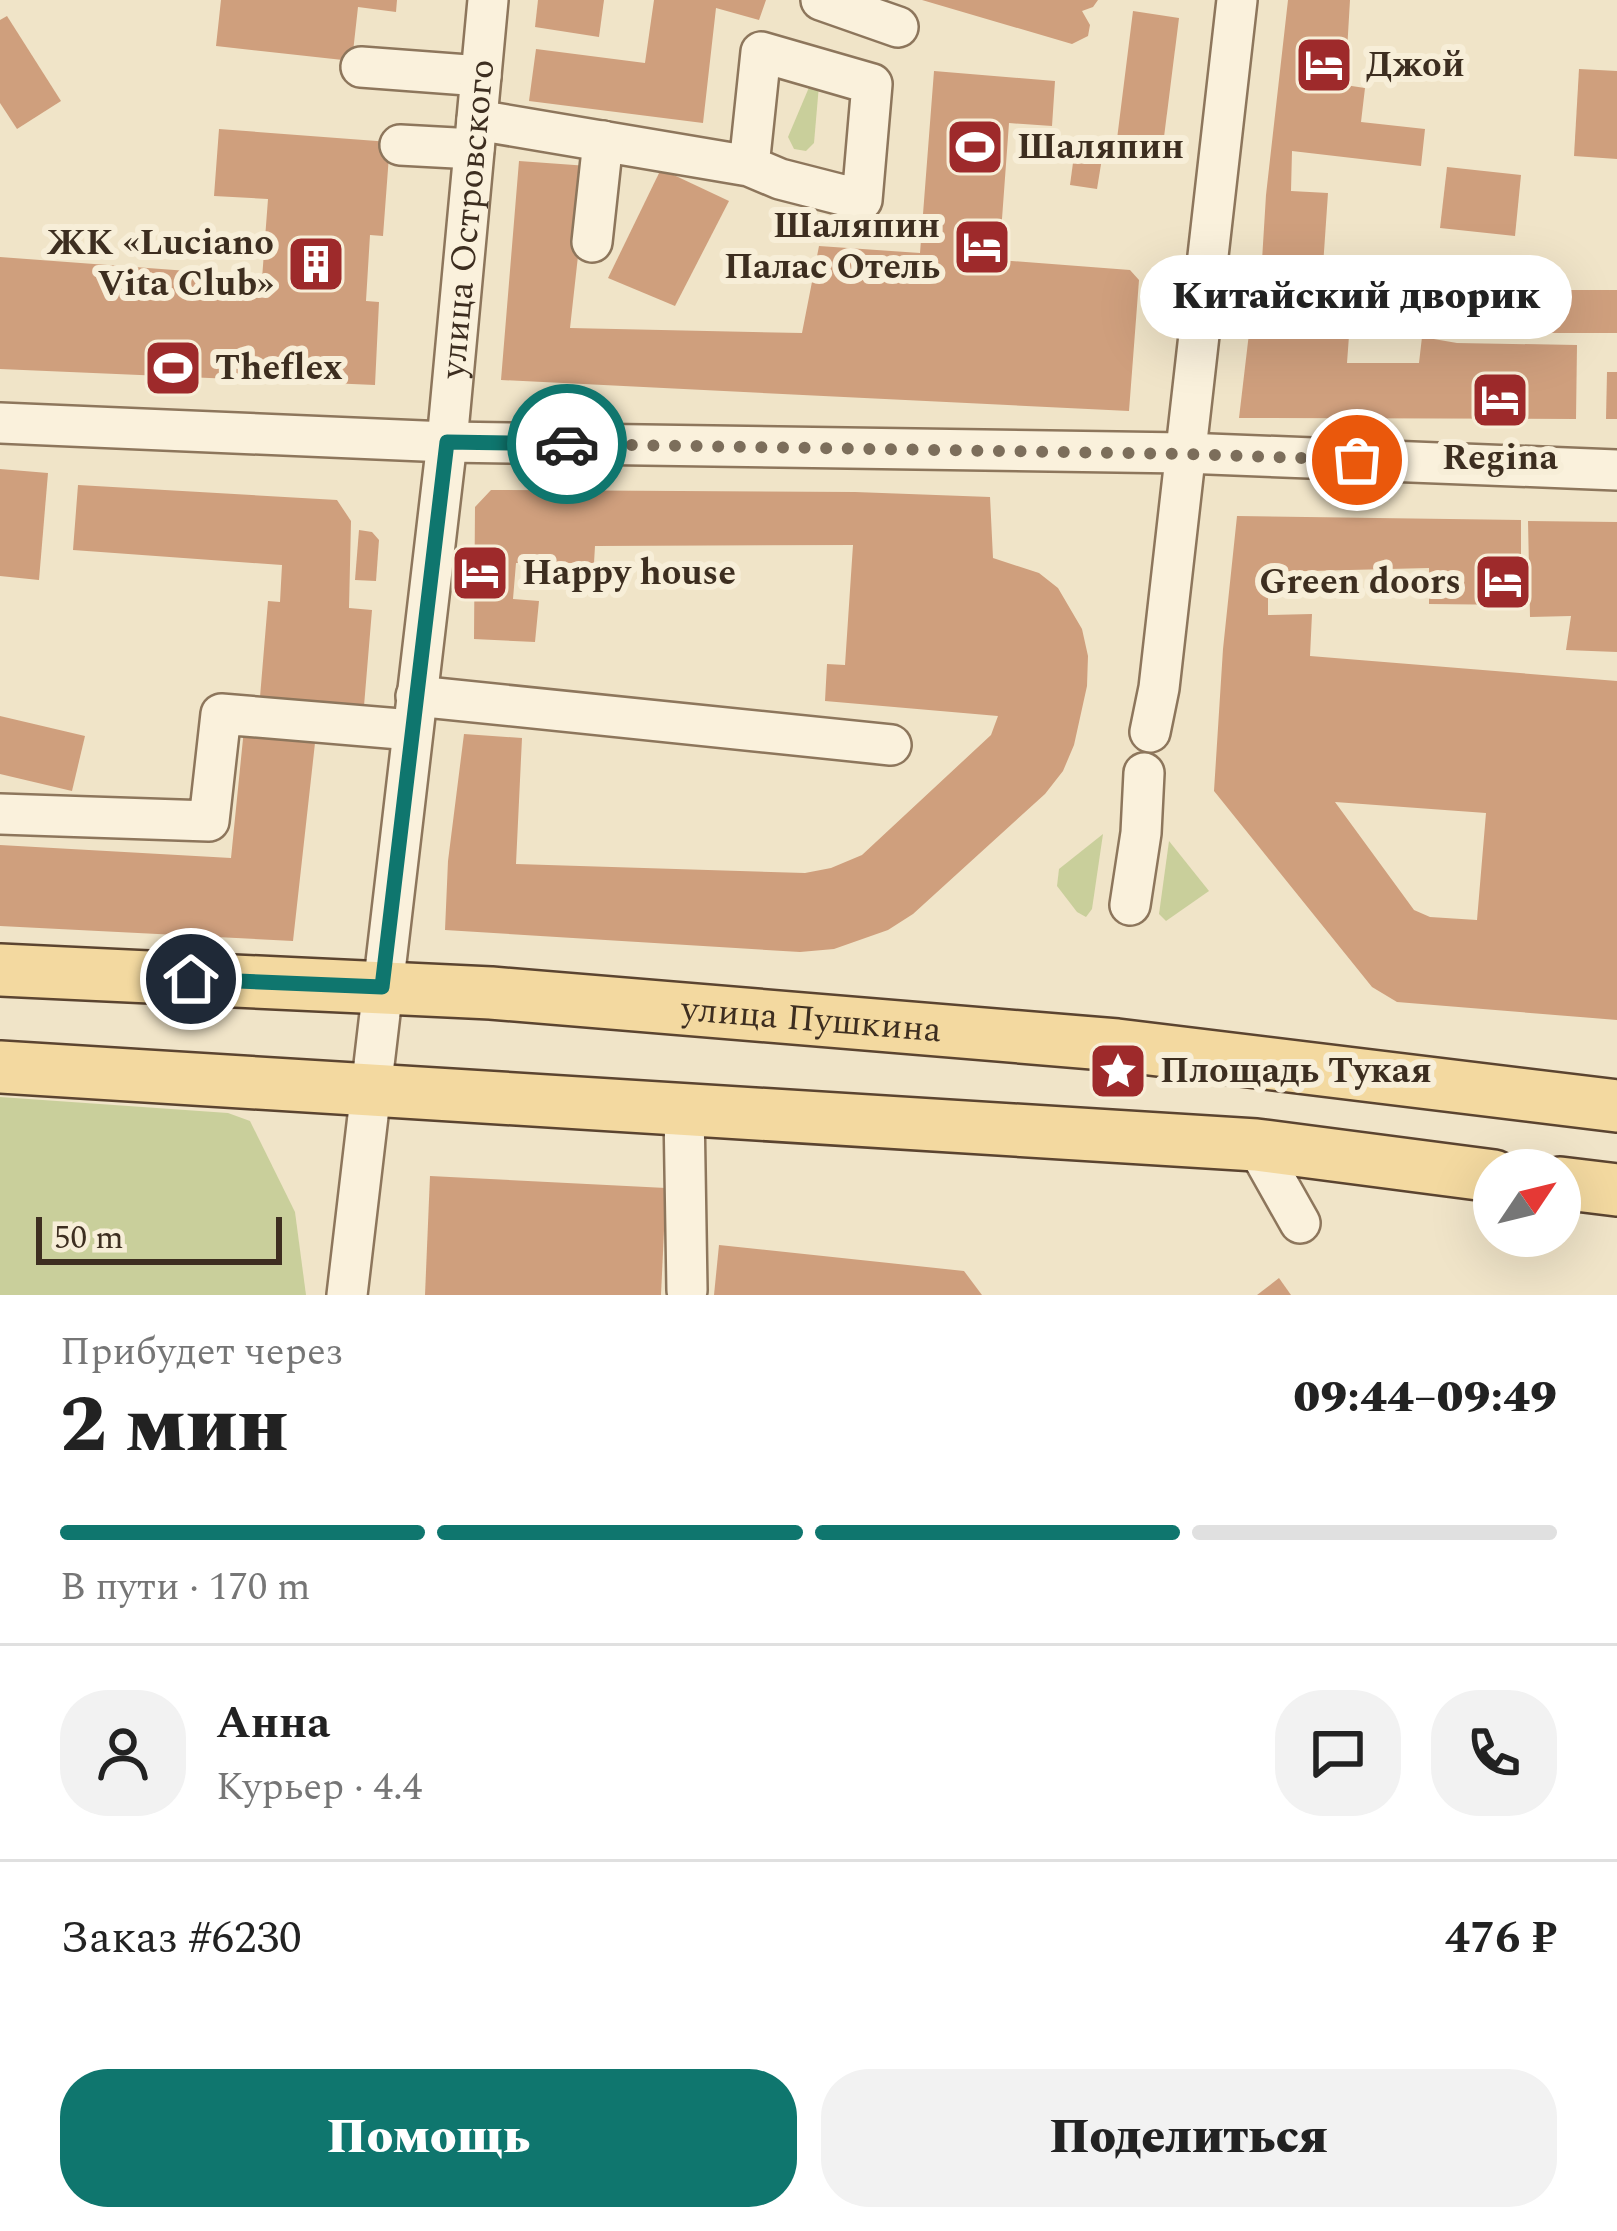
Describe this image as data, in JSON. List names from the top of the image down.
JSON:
{
  "streets": {
    "main road": ["улица Пушкина"],
    "street": ["улица Островского"]
  },
  "crossings": [
    ["улица Островского", "улица Пушкина"]
  ],
  "places": {
    "hotel": [
      "Джой",
      "Шаляпин Палас Отель",
      "Regina",
      "Happy house",
      "Green doors"
    ],
    "sports": ["Шаляпин", "Theflex"],
    "building": ["ЖК «Luciano Vita Club»"],
    "other": ["Китайский дворик"],
    "place": ["Площадь Тукая"]
  },
  "scale_bar": "50 m",
  "north": "top right",
  "page": {
    "bubble": "Китайский дворик",
    "scale": "50 m",
    "heading": ["2 мин", "Прибудет через", "09:44–09:49"],
    "panel": [
      "Анна",
      "Курьер · 4.4",
      "Заказ #6230",
      "476 ₽"
    ],
    "bar": "В пути · 170 m",
    "buttons": ["Помощь", "Поделиться"]
  }
}
